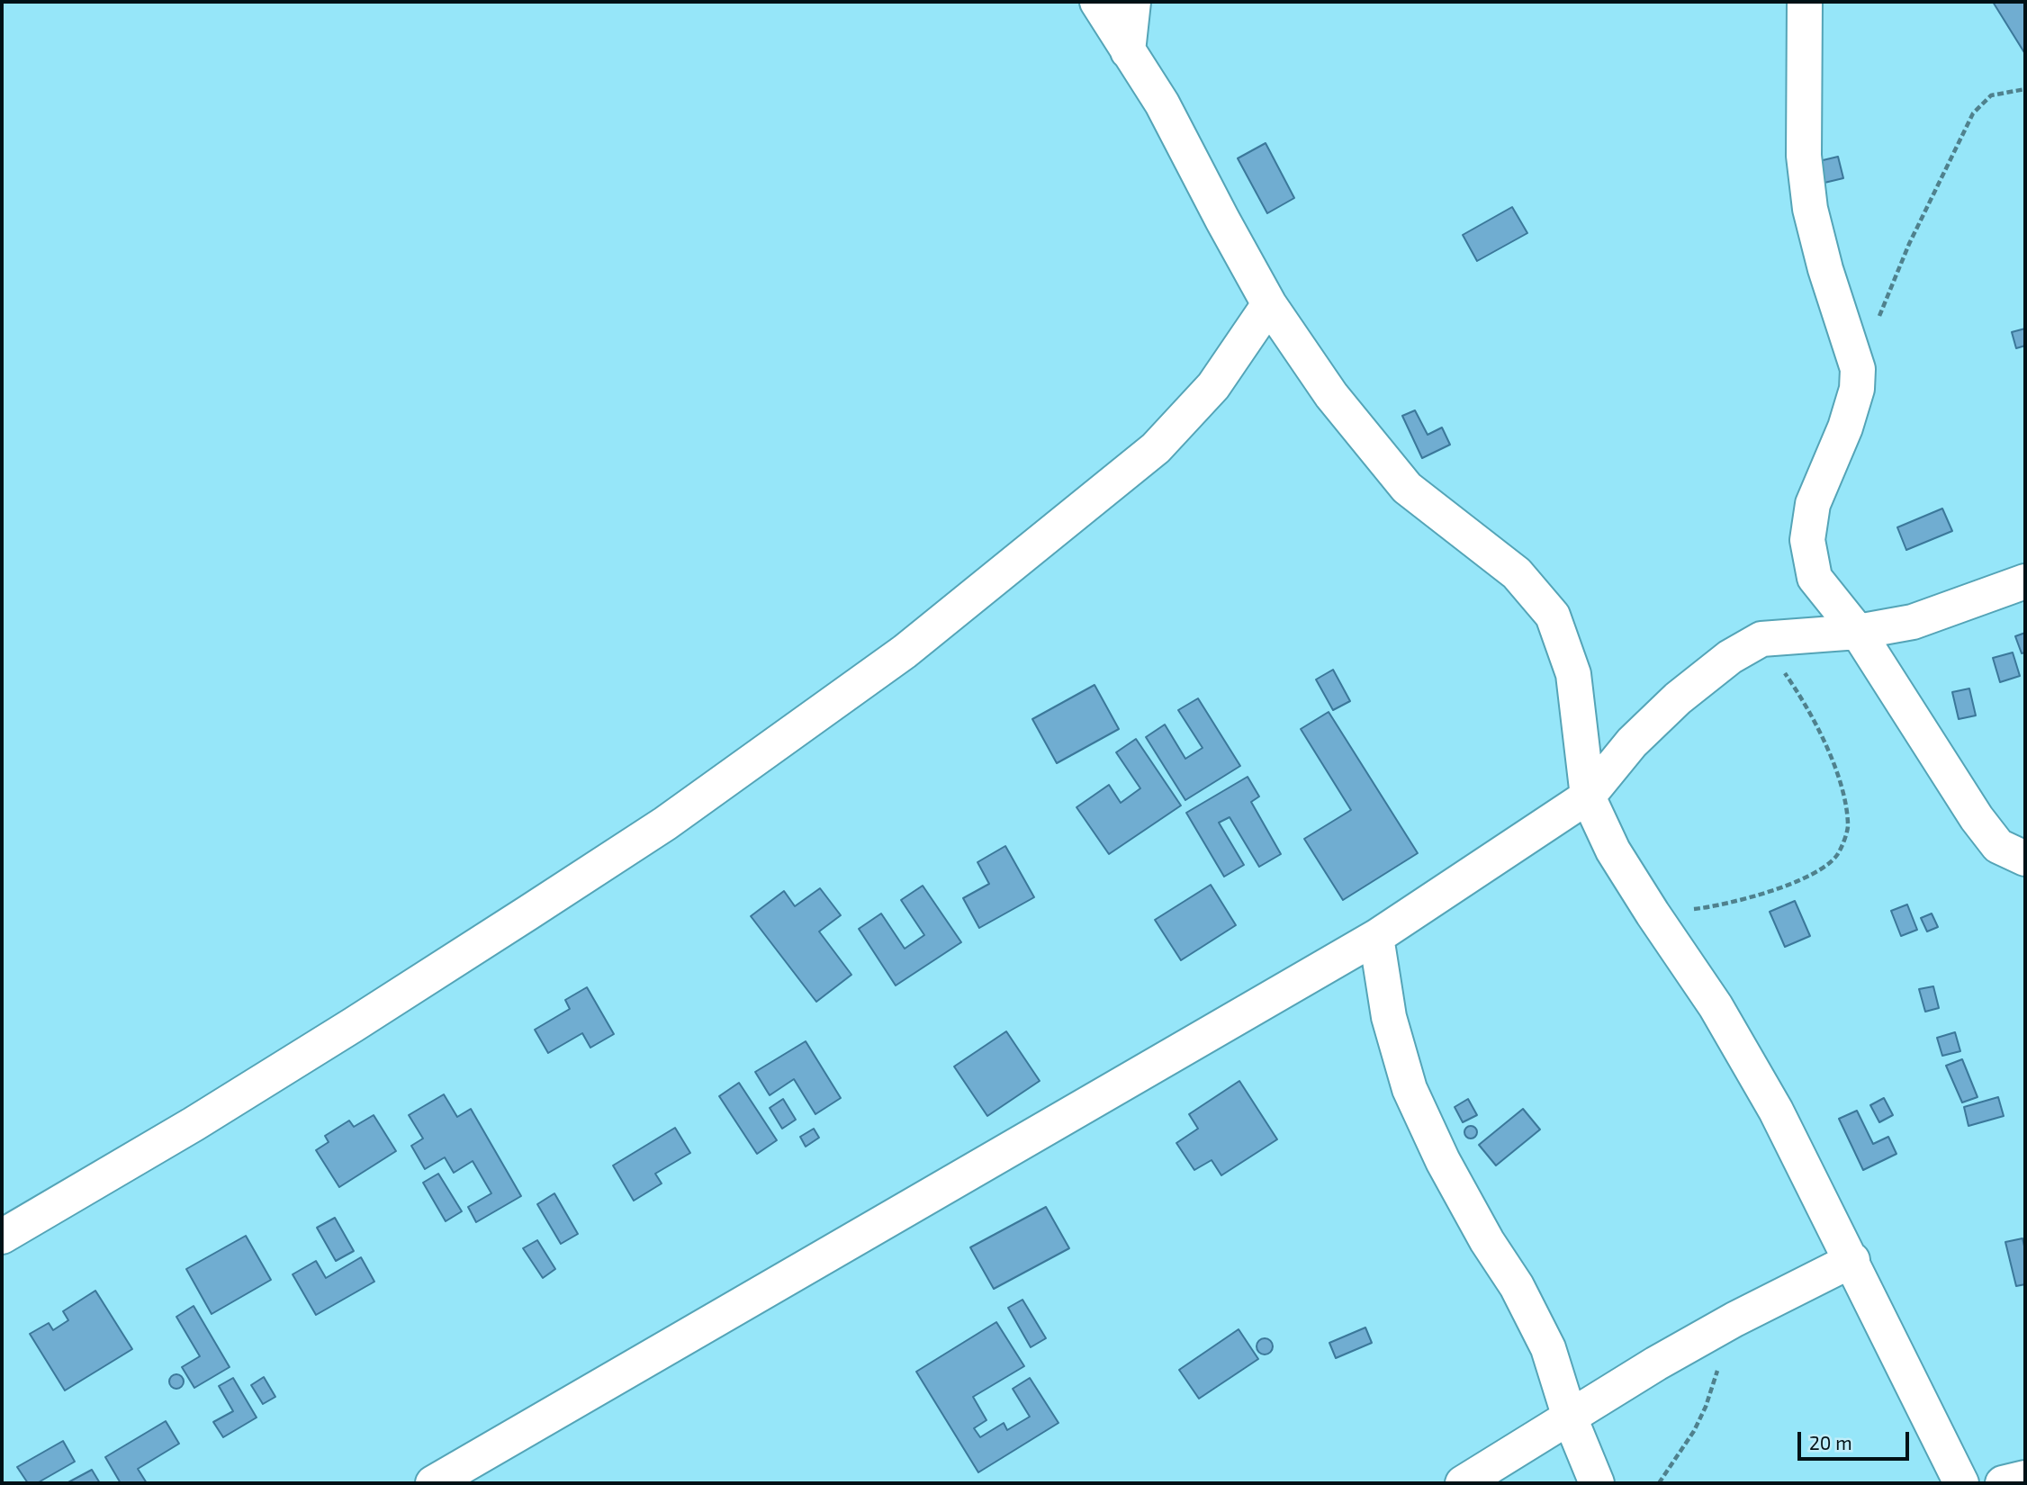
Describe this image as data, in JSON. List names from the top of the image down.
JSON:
{
  "scale_bar": "20 m"
}
